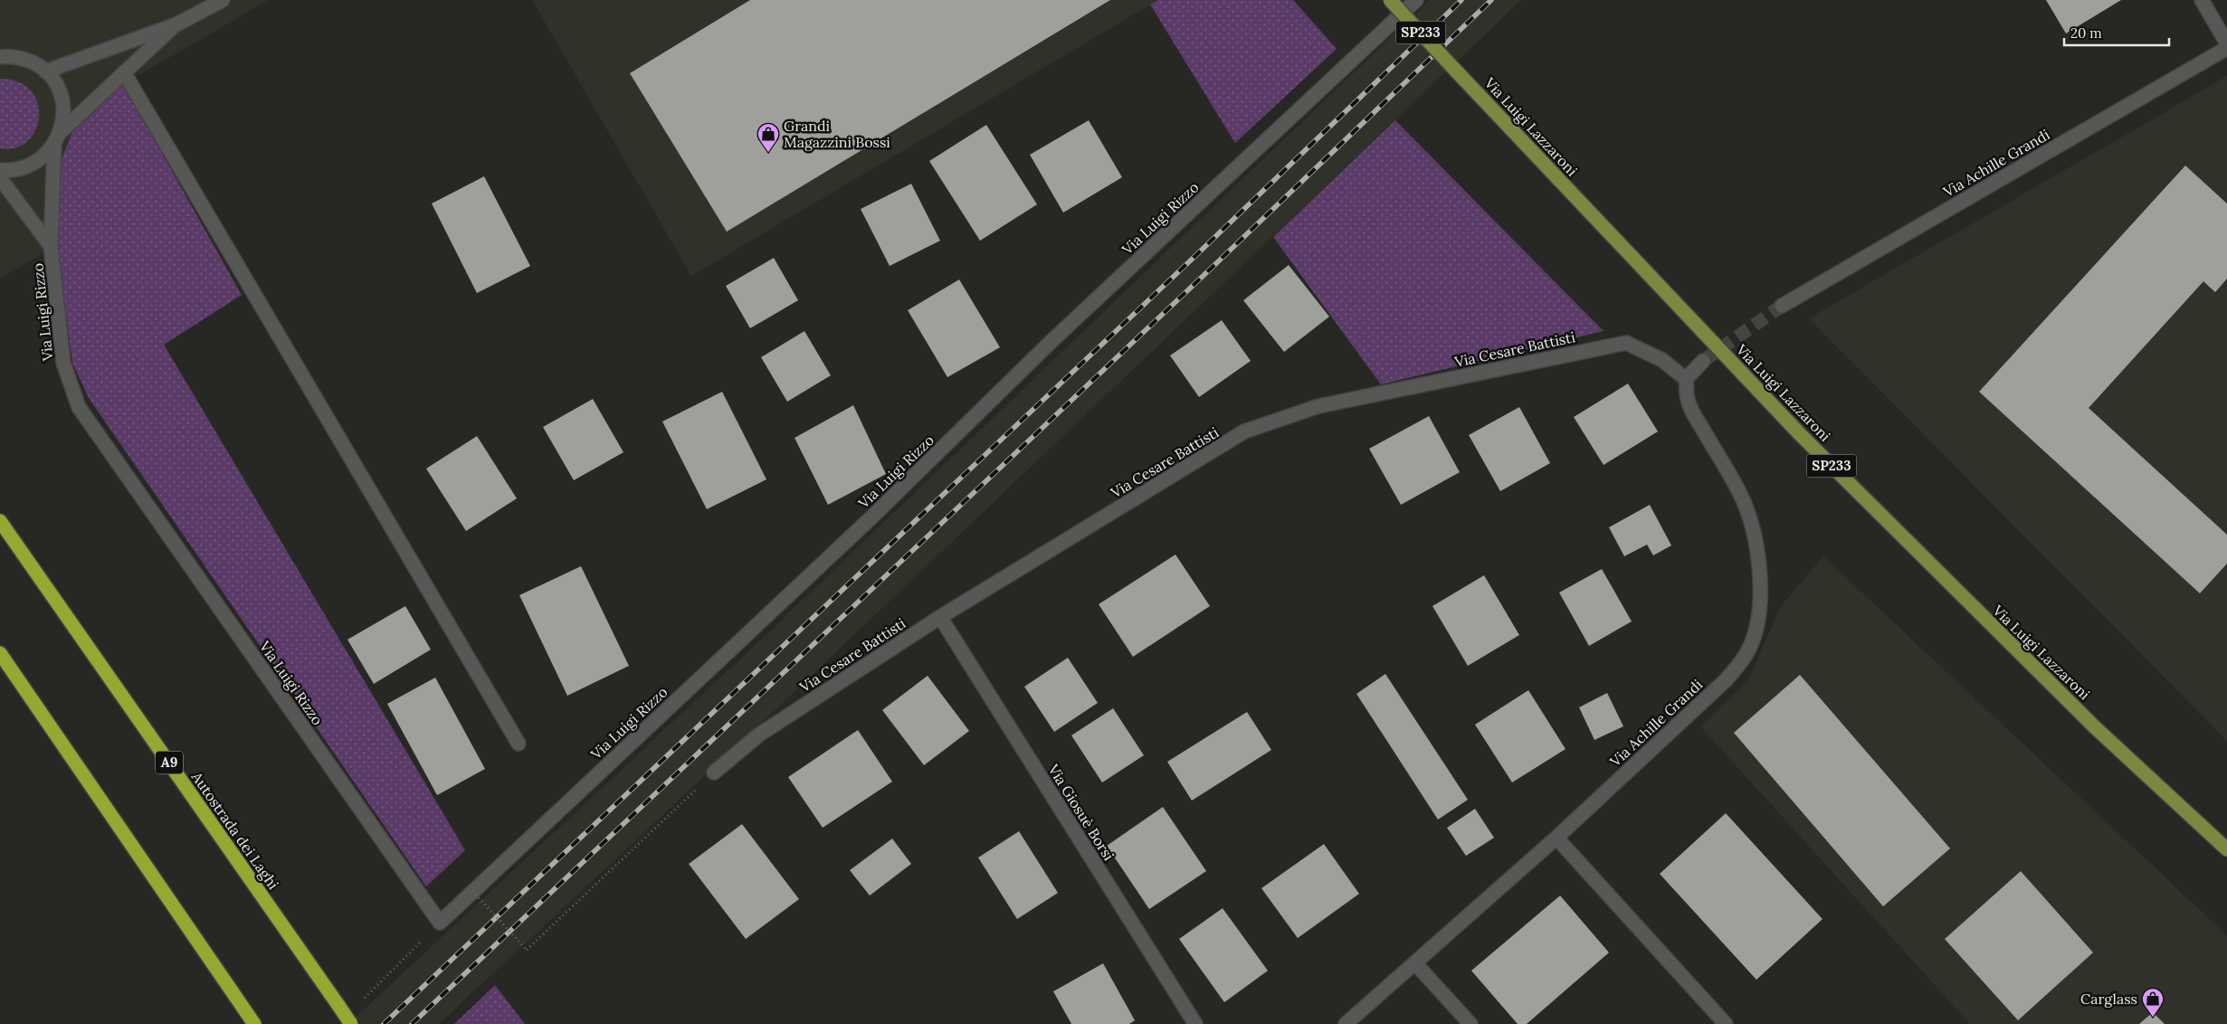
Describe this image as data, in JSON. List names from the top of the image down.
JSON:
{
  "streets": {
    "highway": ["A9", "Autostrada dei Laghi"],
    "main road": ["SP233", "Via Luigi Lazzaroni"],
    "street": [
      "Via Achille Grandi",
      "Via Luigi Rizzo",
      "Via Cesare Battisti",
      "Via Giosuè Borsi"
    ]
  },
  "crossings": [
    ["Via Achille Grandi", "Via Cesare Battisti"],
    ["Via Cesare Battisti", "Via Giosuè Borsi"]
  ],
  "places": {
    "shop": ["Grandi Magazzini Bossi", "Carglass"]
  },
  "scale_bar": "20 m"
}
